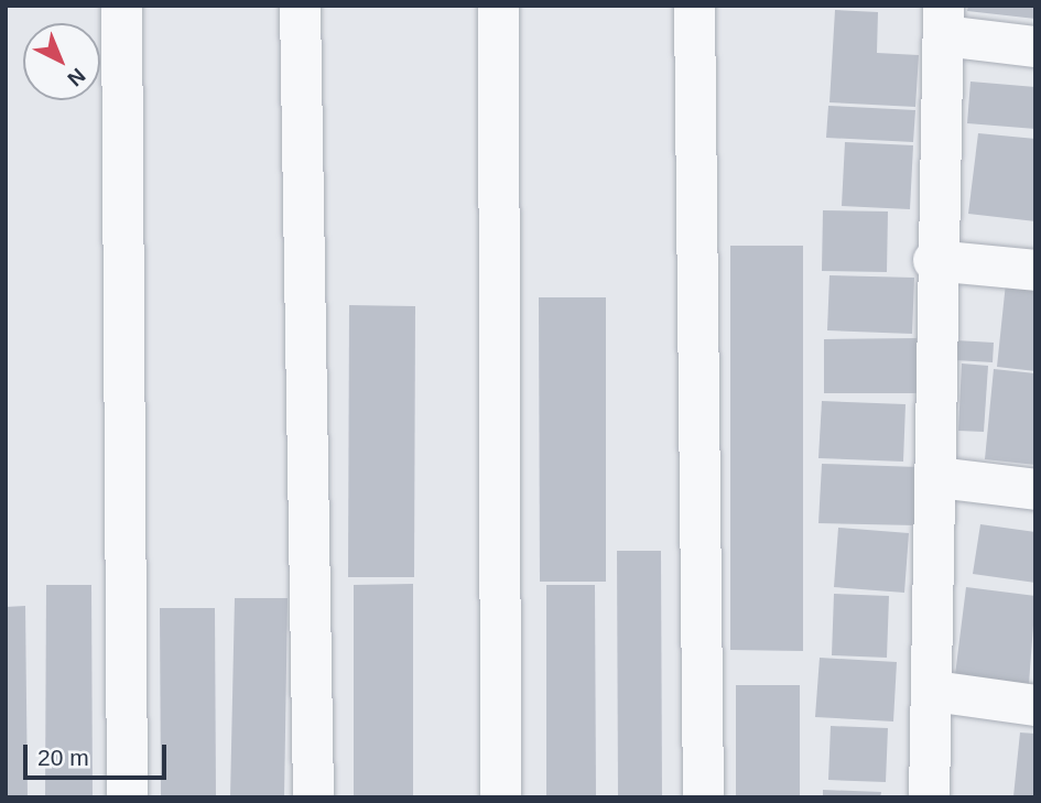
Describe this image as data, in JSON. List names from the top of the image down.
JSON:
{
  "scale_bar": "20 m",
  "north": "bottom right"
}
